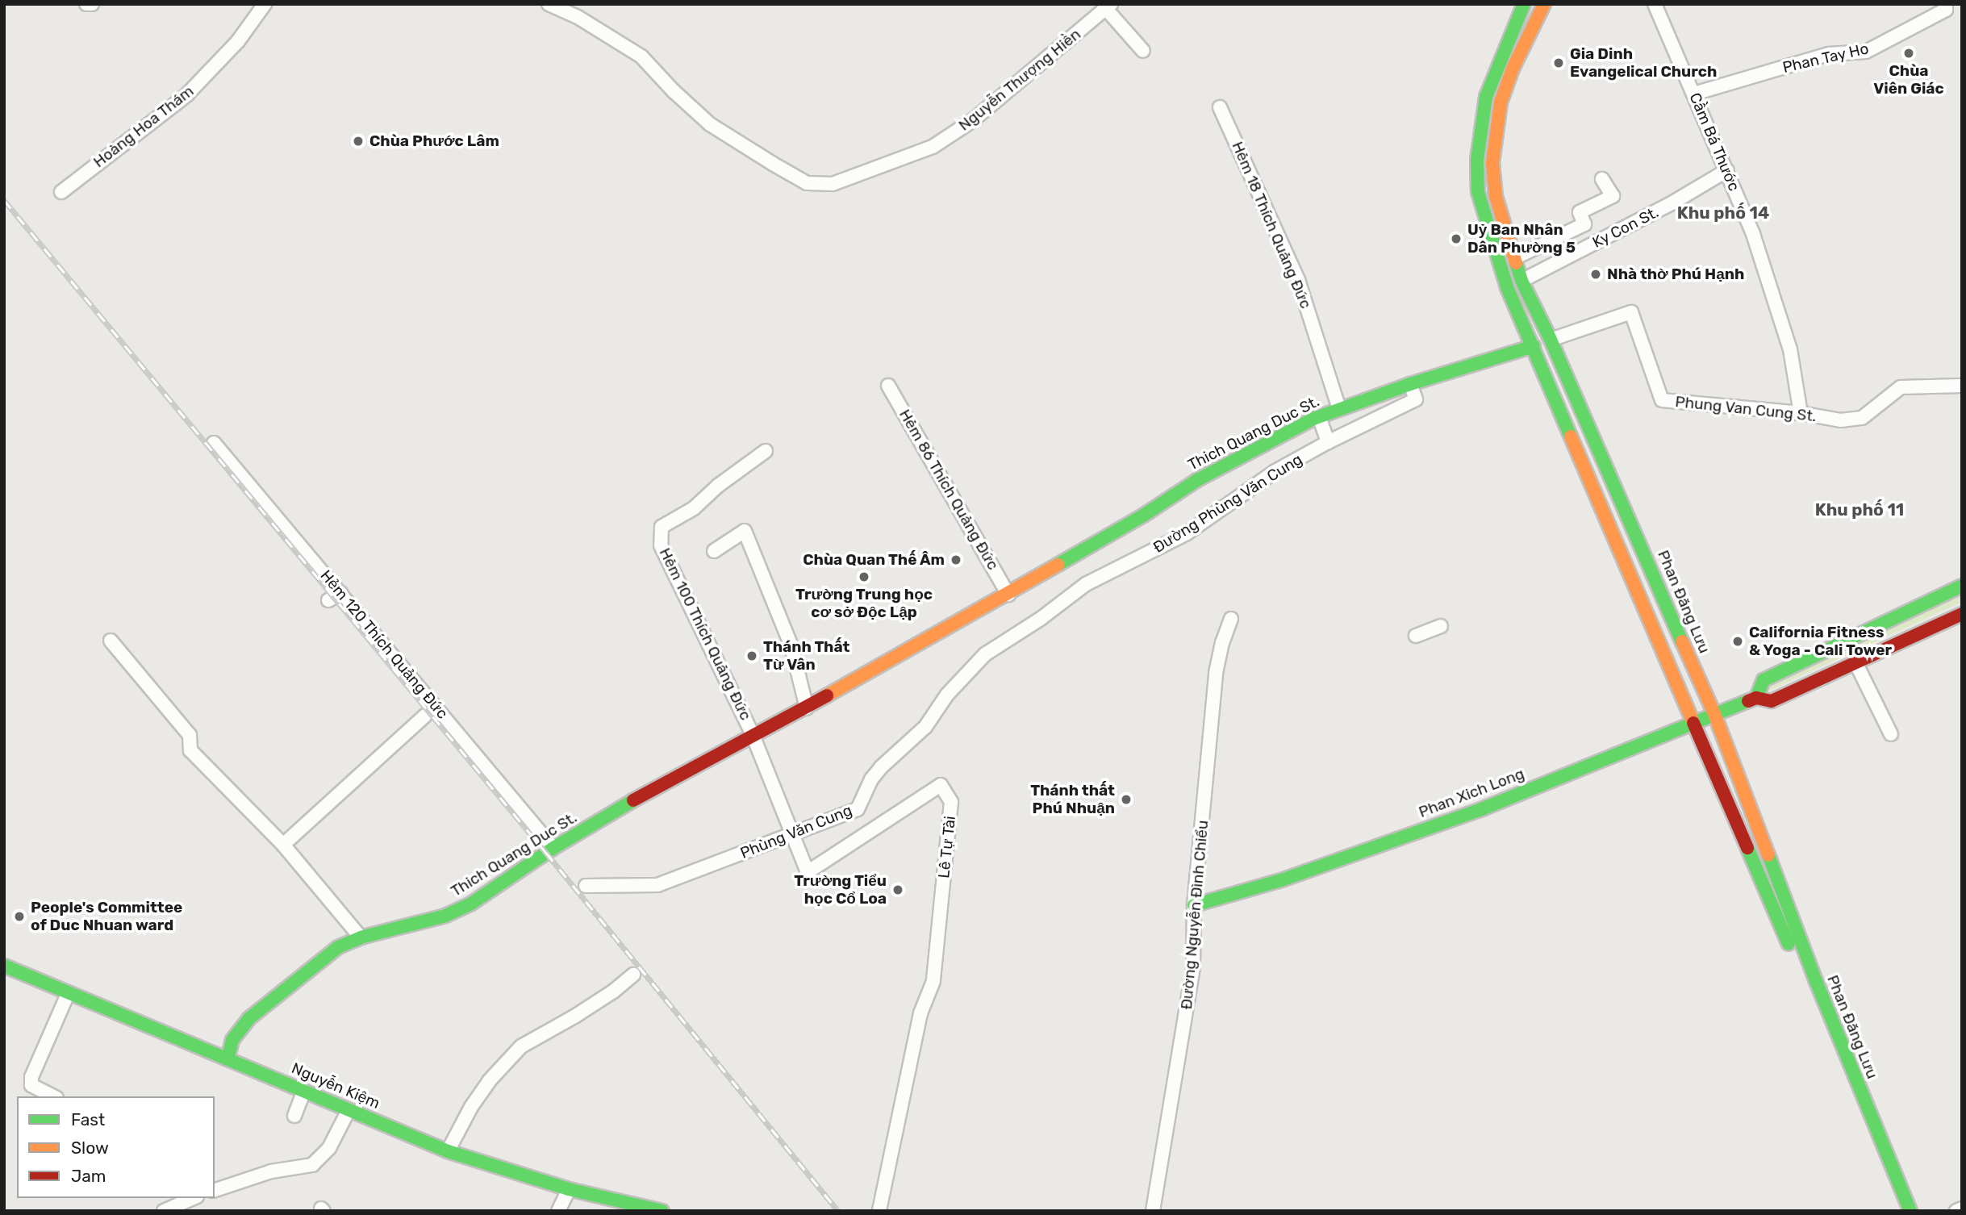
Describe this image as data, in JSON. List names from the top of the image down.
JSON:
{
  "streets": {
    "main road": [
      "Thich Quang Duc St.",
      "Phan Đăng Lưu",
      "Phan Xich Long",
      "Nguyễn Kiệm"
    ],
    "street": [
      "Phan Tay Ho",
      "Nguyễn Thượng Hiền",
      "Hoàng Hoa Thám",
      "Cầm Bá Thước",
      "Hẻm 18 Thích Quảng Đức",
      "Ky Con St.",
      "Phung Van Cung St.",
      "Hẻm 86 Thích Quảng Đức",
      "Đường Phùng Văn Cung",
      "Hẻm 100 Thích Quảng Đức",
      "Hẻm 120 Thích Quảng Đức",
      "Phùng Văn Cung",
      "Lê Tự Tài",
      "Đường Nguyễn Đình Chiểu"
    ]
  },
  "crossings": [
    ["Phan Tay Ho", "Cầm Bá Thước"],
    ["Cầm Bá Thước", "Ky Con St."],
    ["Cầm Bá Thước", "Phung Van Cung St."],
    ["Hẻm 18 Thích Quảng Đức", "Thich Quang Duc St."],
    ["Ky Con St.", "Phan Đăng Lưu"],
    ["Phung Van Cung St.", "Thich Quang Duc St."],
    ["Phung Van Cung St.", "Phan Đăng Lưu"],
    ["Thich Quang Duc St.", "Hẻm 86 Thích Quảng Đức"],
    ["Thich Quang Duc St.", "Đường Phùng Văn Cung"],
    ["Thich Quang Duc St.", "Phan Đăng Lưu"],
    ["Thich Quang Duc St.", "Hẻm 100 Thích Quảng Đức"],
    ["Thich Quang Duc St.", "Hẻm 120 Thích Quảng Đức"],
    ["Thich Quang Duc St.", "Lê Tự Tài"],
    ["Thich Quang Duc St.", "Nguyễn Kiệm"],
    ["Đường Phùng Văn Cung", "Phùng Văn Cung"],
    ["Phan Đăng Lưu", "Phan Xich Long"],
    ["Hẻm 100 Thích Quảng Đức", "Lê Tự Tài"],
    ["Phan Xich Long", "Đường Nguyễn Đình Chiểu"],
    ["Phùng Văn Cung", "Lê Tự Tài"]
  ],
  "districts": ["Khu phố 14", "Khu phố 11"],
  "places": [
    "Chùa Viên Giác",
    "Gia Dinh Evangelical Church",
    "Chùa Phước Lâm",
    "Uỷ Ban Nhân Dân Phường 5",
    "Nhà thờ Phú Hạnh",
    "Chùa Quan Thế Âm",
    "Trường Trung học cơ sở Độc Lập",
    "California Fitness & Yoga - Cali Tower",
    "Thánh Thất Từ Vân",
    "Thánh thất Phú Nhuận",
    "Trường Tiểu học Cổ Loa",
    "People's Committee of Duc Nhuan ward"
  ],
  "legend": ["Fast", "Slow", "Jam"]
}
